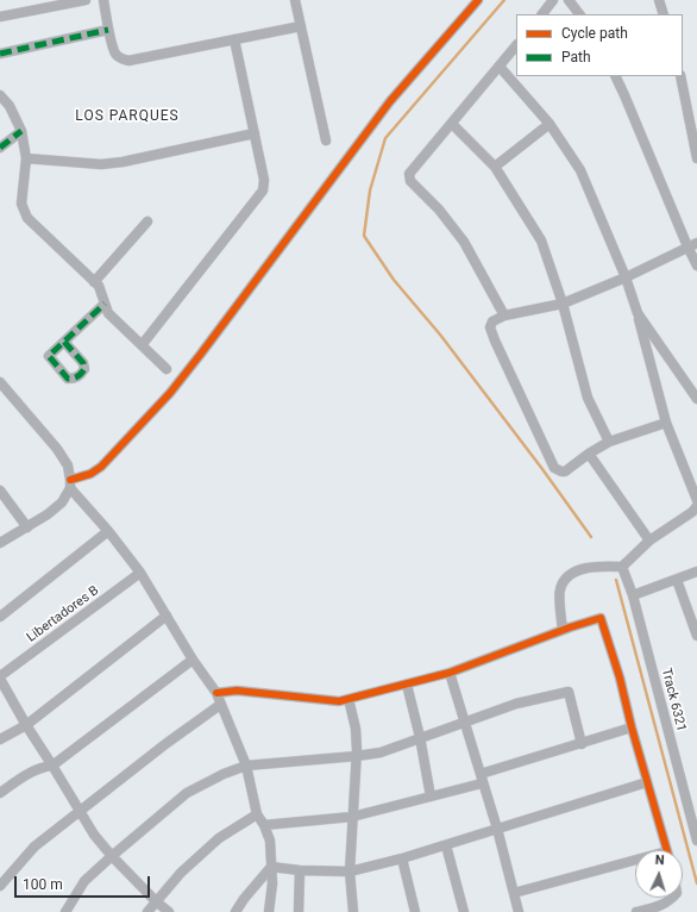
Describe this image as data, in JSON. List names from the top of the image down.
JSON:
{
  "streets": {
    "street": ["Libertadores B", "Track 6321"]
  },
  "districts": ["LOS PARQUES"],
  "legend": ["Cycle path", "Path"],
  "scale_bar": "100 m",
  "north": "top"
}
